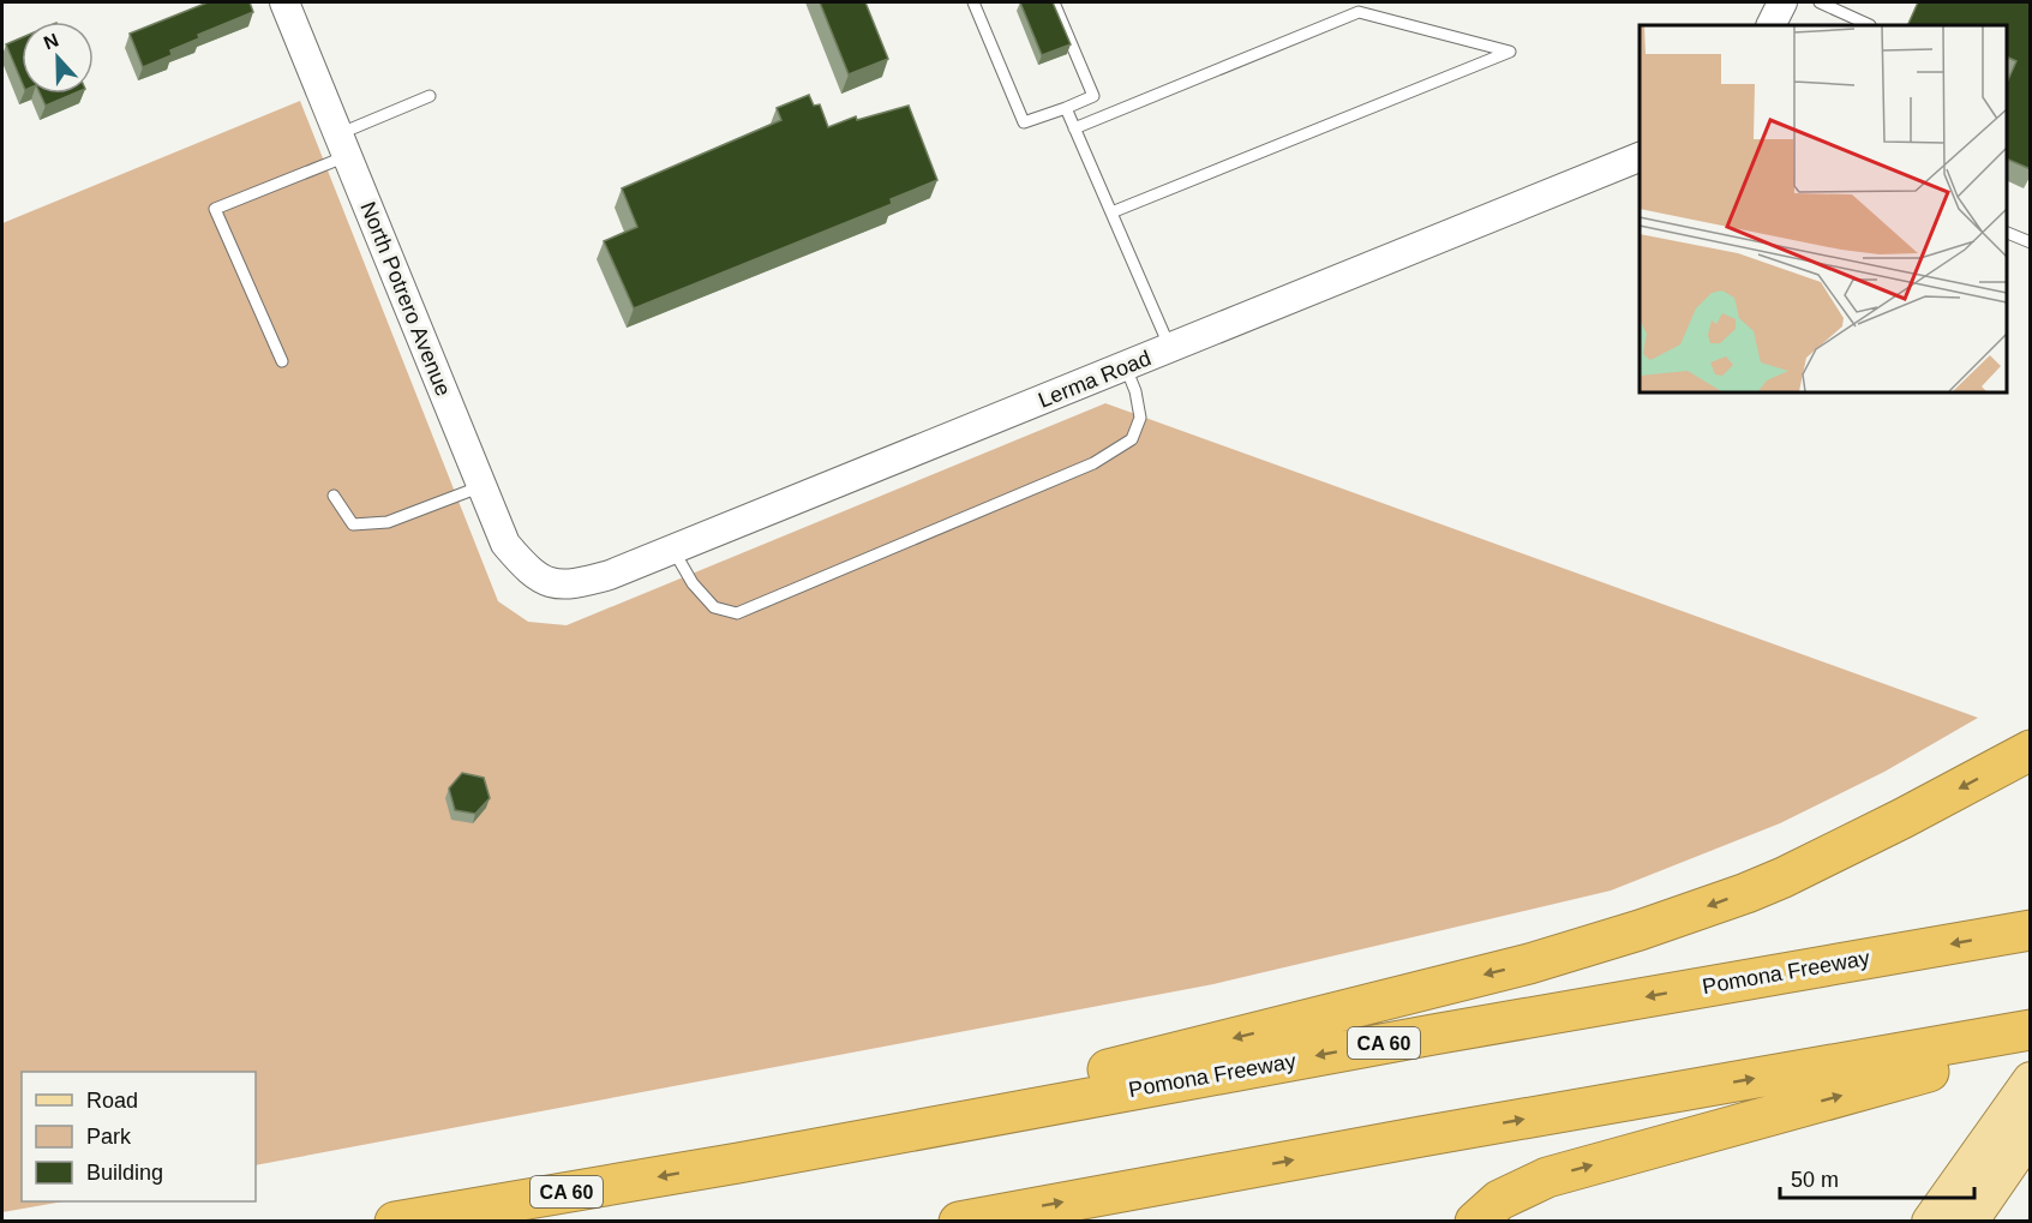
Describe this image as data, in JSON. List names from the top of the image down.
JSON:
{
  "streets": {
    "highway": ["Pomona Freeway", "CA 60"],
    "street": ["North Potrero Avenue", "Lerma Road"]
  },
  "crossings": [
    ["North Potrero Avenue", "Lerma Road"]
  ],
  "legend": ["Road", "Park", "Building"],
  "scale_bar": "50 m",
  "north": "top"
}
